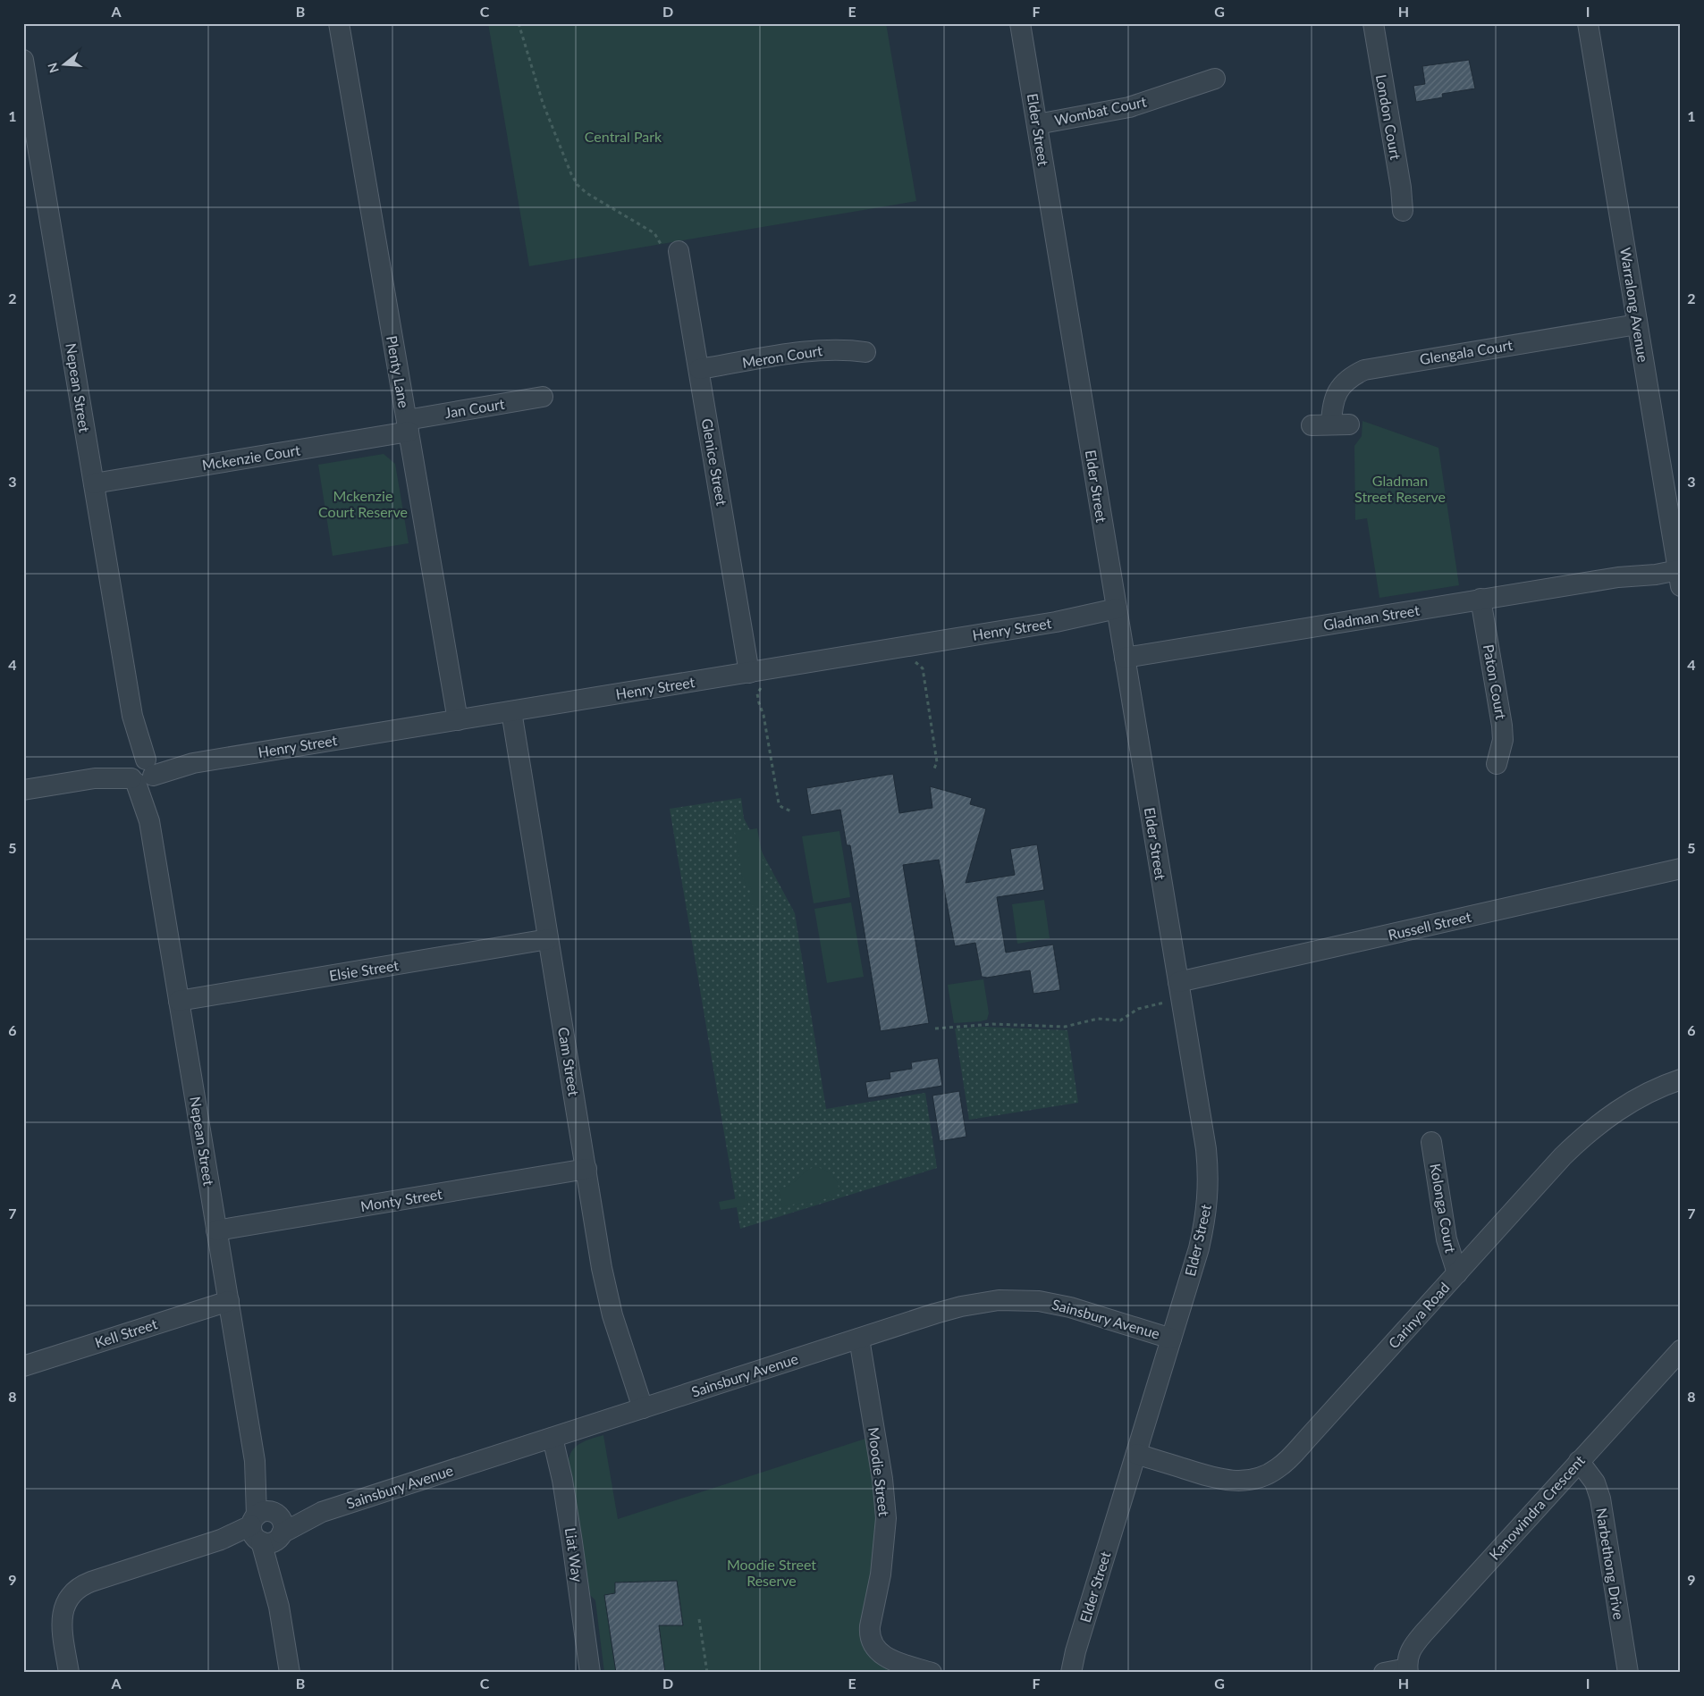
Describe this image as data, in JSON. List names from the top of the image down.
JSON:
{
  "streets": {
    "street": [
      "Wombat Court",
      "London Court",
      "Elder Street",
      "Warralong Avenue",
      "Glengala Court",
      "Meron Court",
      "Plenty Lane",
      "Nepean Street",
      "Jan Court",
      "Mckenzie Court",
      "Glenice Street",
      "Gladman Street",
      "Henry Street",
      "Paton Court",
      "Russell Street",
      "Elsie Street",
      "Cam Street",
      "Monty Street",
      "Kolonga Court",
      "Carinya Road",
      "Sainsbury Avenue",
      "Kell Street",
      "Moodie Street",
      "Kanowindra Crescent",
      "Liat Way",
      "Narbethong Drive"
    ]
  },
  "crossings": [
    ["Wombat Court", "Elder Street"],
    ["Elder Street", "Gladman Street"],
    ["Elder Street", "Henry Street"],
    ["Elder Street", "Russell Street"],
    ["Elder Street", "Carinya Road"],
    ["Elder Street", "Sainsbury Avenue"],
    ["Warralong Avenue", "Glengala Court"],
    ["Warralong Avenue", "Gladman Street"],
    ["Meron Court", "Glenice Street"],
    ["Plenty Lane", "Jan Court"],
    ["Plenty Lane", "Mckenzie Court"],
    ["Plenty Lane", "Henry Street"],
    ["Nepean Street", "Mckenzie Court"],
    ["Nepean Street", "Henry Street"],
    ["Nepean Street", "Elsie Street"],
    ["Nepean Street", "Monty Street"],
    ["Nepean Street", "Sainsbury Avenue"],
    ["Nepean Street", "Kell Street"],
    ["Jan Court", "Mckenzie Court"],
    ["Glenice Street", "Henry Street"],
    ["Gladman Street", "Paton Court"],
    ["Henry Street", "Cam Street"],
    ["Elsie Street", "Cam Street"],
    ["Cam Street", "Monty Street"],
    ["Cam Street", "Sainsbury Avenue"],
    ["Kolonga Court", "Carinya Road"],
    ["Sainsbury Avenue", "Moodie Street"],
    ["Sainsbury Avenue", "Liat Way"],
    ["Kanowindra Crescent", "Narbethong Drive"]
  ],
  "parks": [
    "Central Park",
    "Gladman Street Reserve",
    "Mckenzie Court Reserve",
    "Moodie Street Reserve"
  ],
  "north": "left",
  "grid": {
    "columns": [
      "A",
      "B",
      "C",
      "D",
      "E",
      "F",
      "G",
      "H",
      "I"
    ],
    "rows": [
      "1",
      "2",
      "3",
      "4",
      "5",
      "6",
      "7",
      "8",
      "9"
    ]
  }
}
